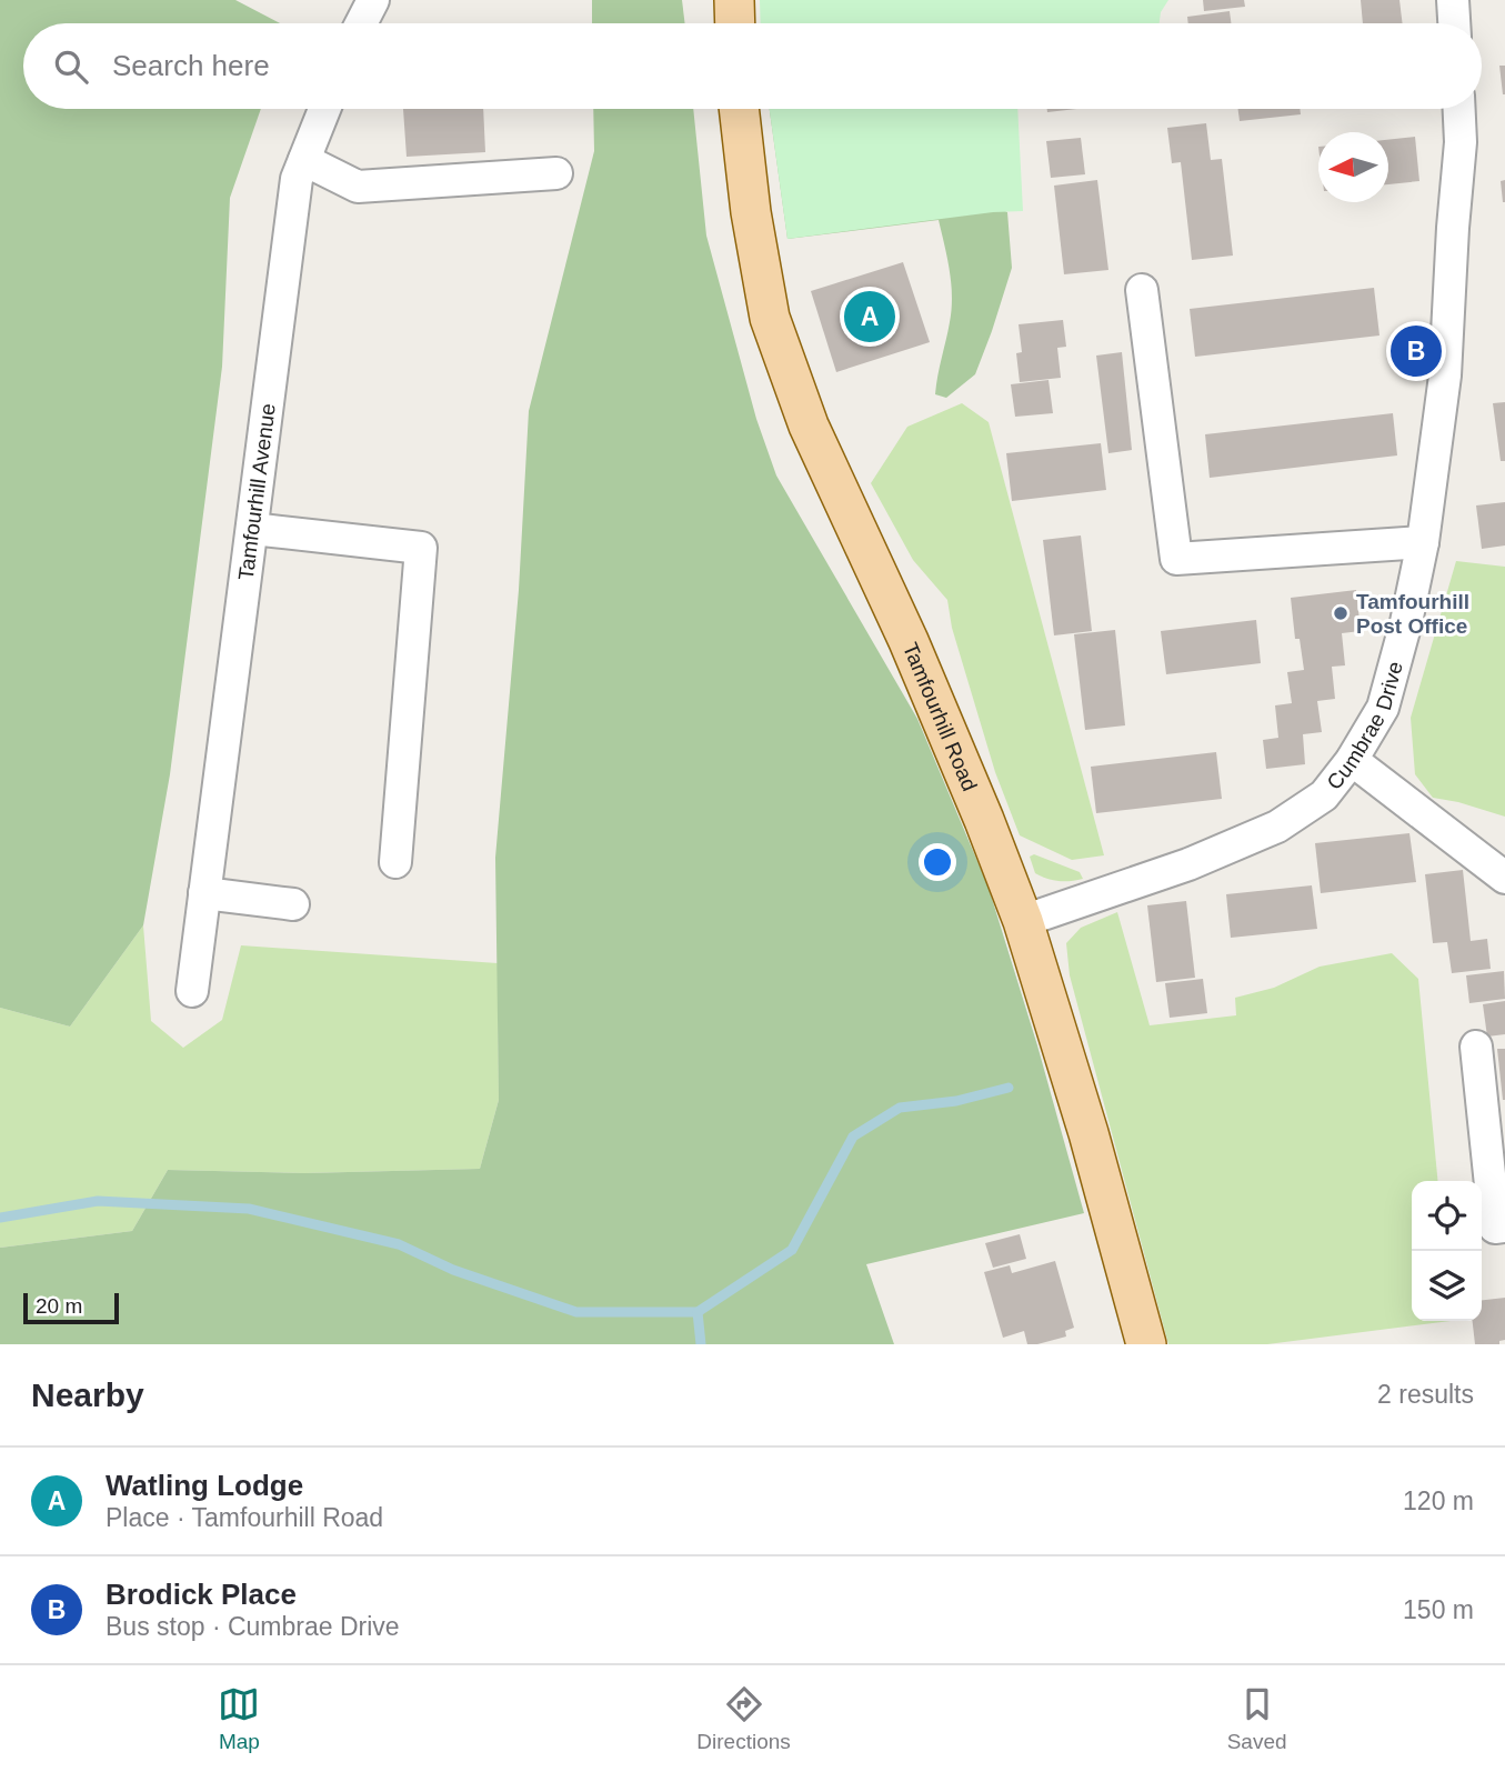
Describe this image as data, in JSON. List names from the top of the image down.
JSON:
{
  "streets": {
    "main road": ["Tamfourhill Road"],
    "street": ["Tamfourhill Avenue", "Cumbrae Drive"]
  },
  "crossings": [
    ["Tamfourhill Road", "Cumbrae Drive"]
  ],
  "places": ["Tamfourhill Post Office"],
  "scale_bar": "20 m",
  "north": "left",
  "page": {
    "search": "Search here",
    "pins": ["A", "B"],
    "scale": "20 m",
    "heading": ["Nearby", "2 results"],
    "list": [
      {
        "mark": "A",
        "name": "Watling Lodge",
        "note": "Place · Tamfourhill Road",
        "value": "120 m"
      },
      {
        "mark": "B",
        "name": "Brodick Place",
        "note": "Bus stop · Cumbrae Drive",
        "value": "150 m"
      }
    ],
    "nav": ["Map", "Directions", "Saved"]
  }
}
